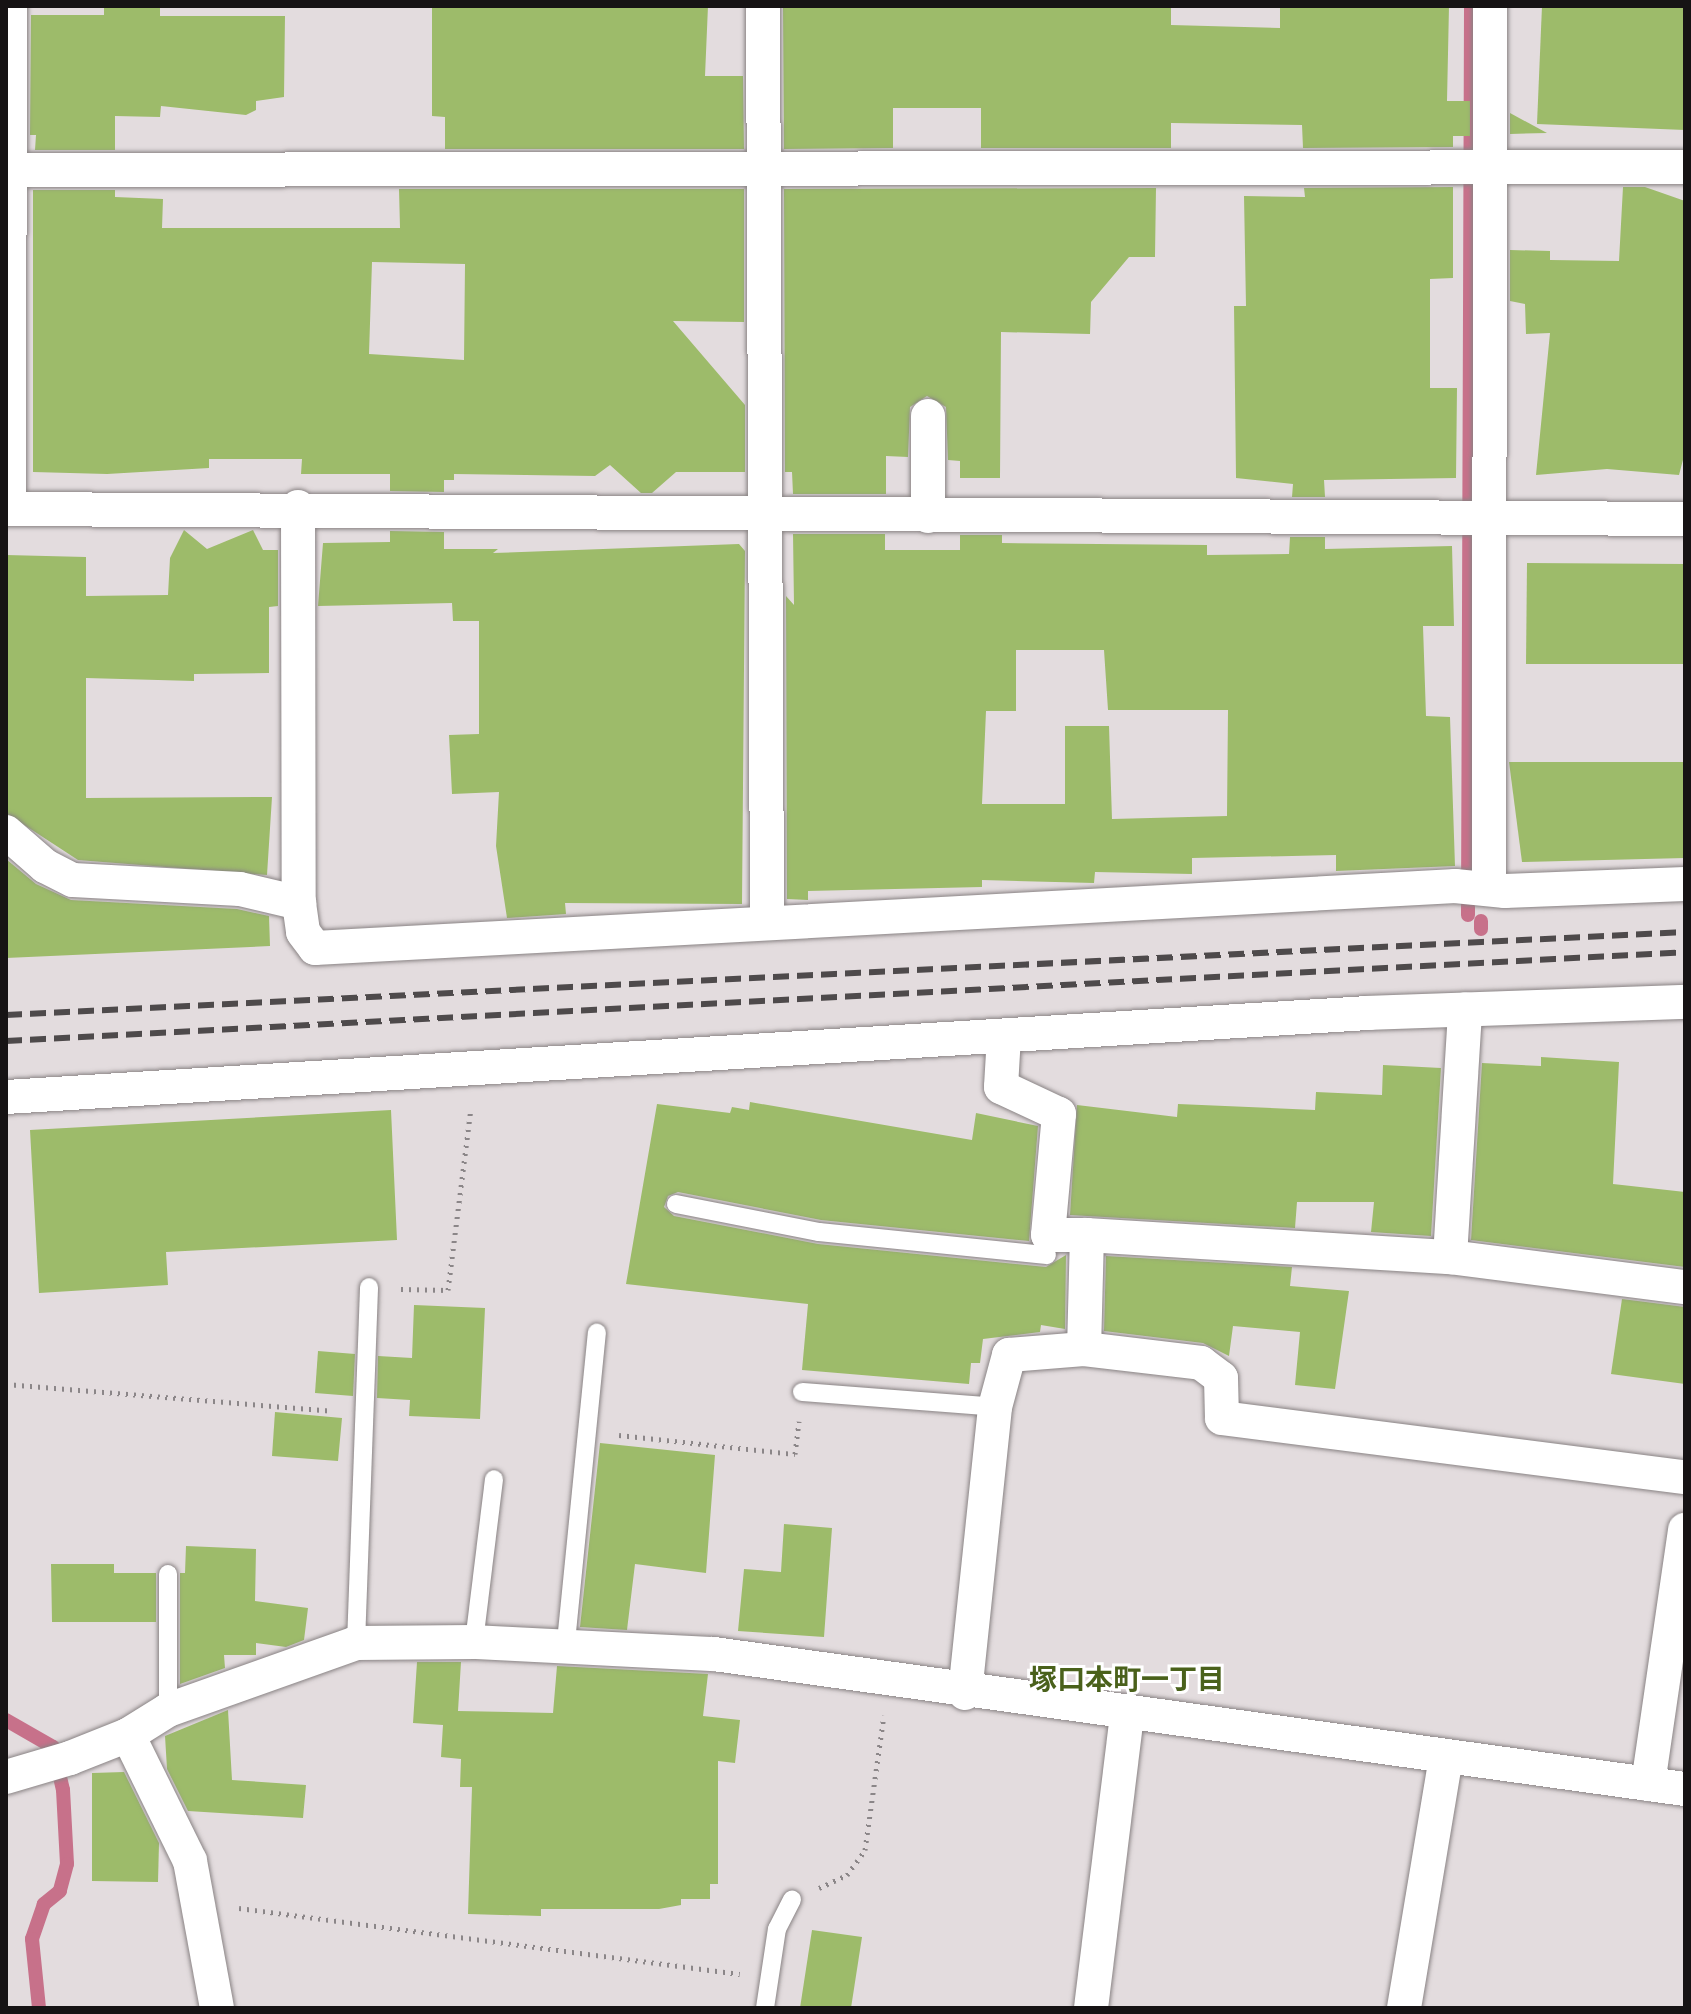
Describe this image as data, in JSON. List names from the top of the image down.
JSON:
{
  "districts": ["塚口本町一丁目"]
}
